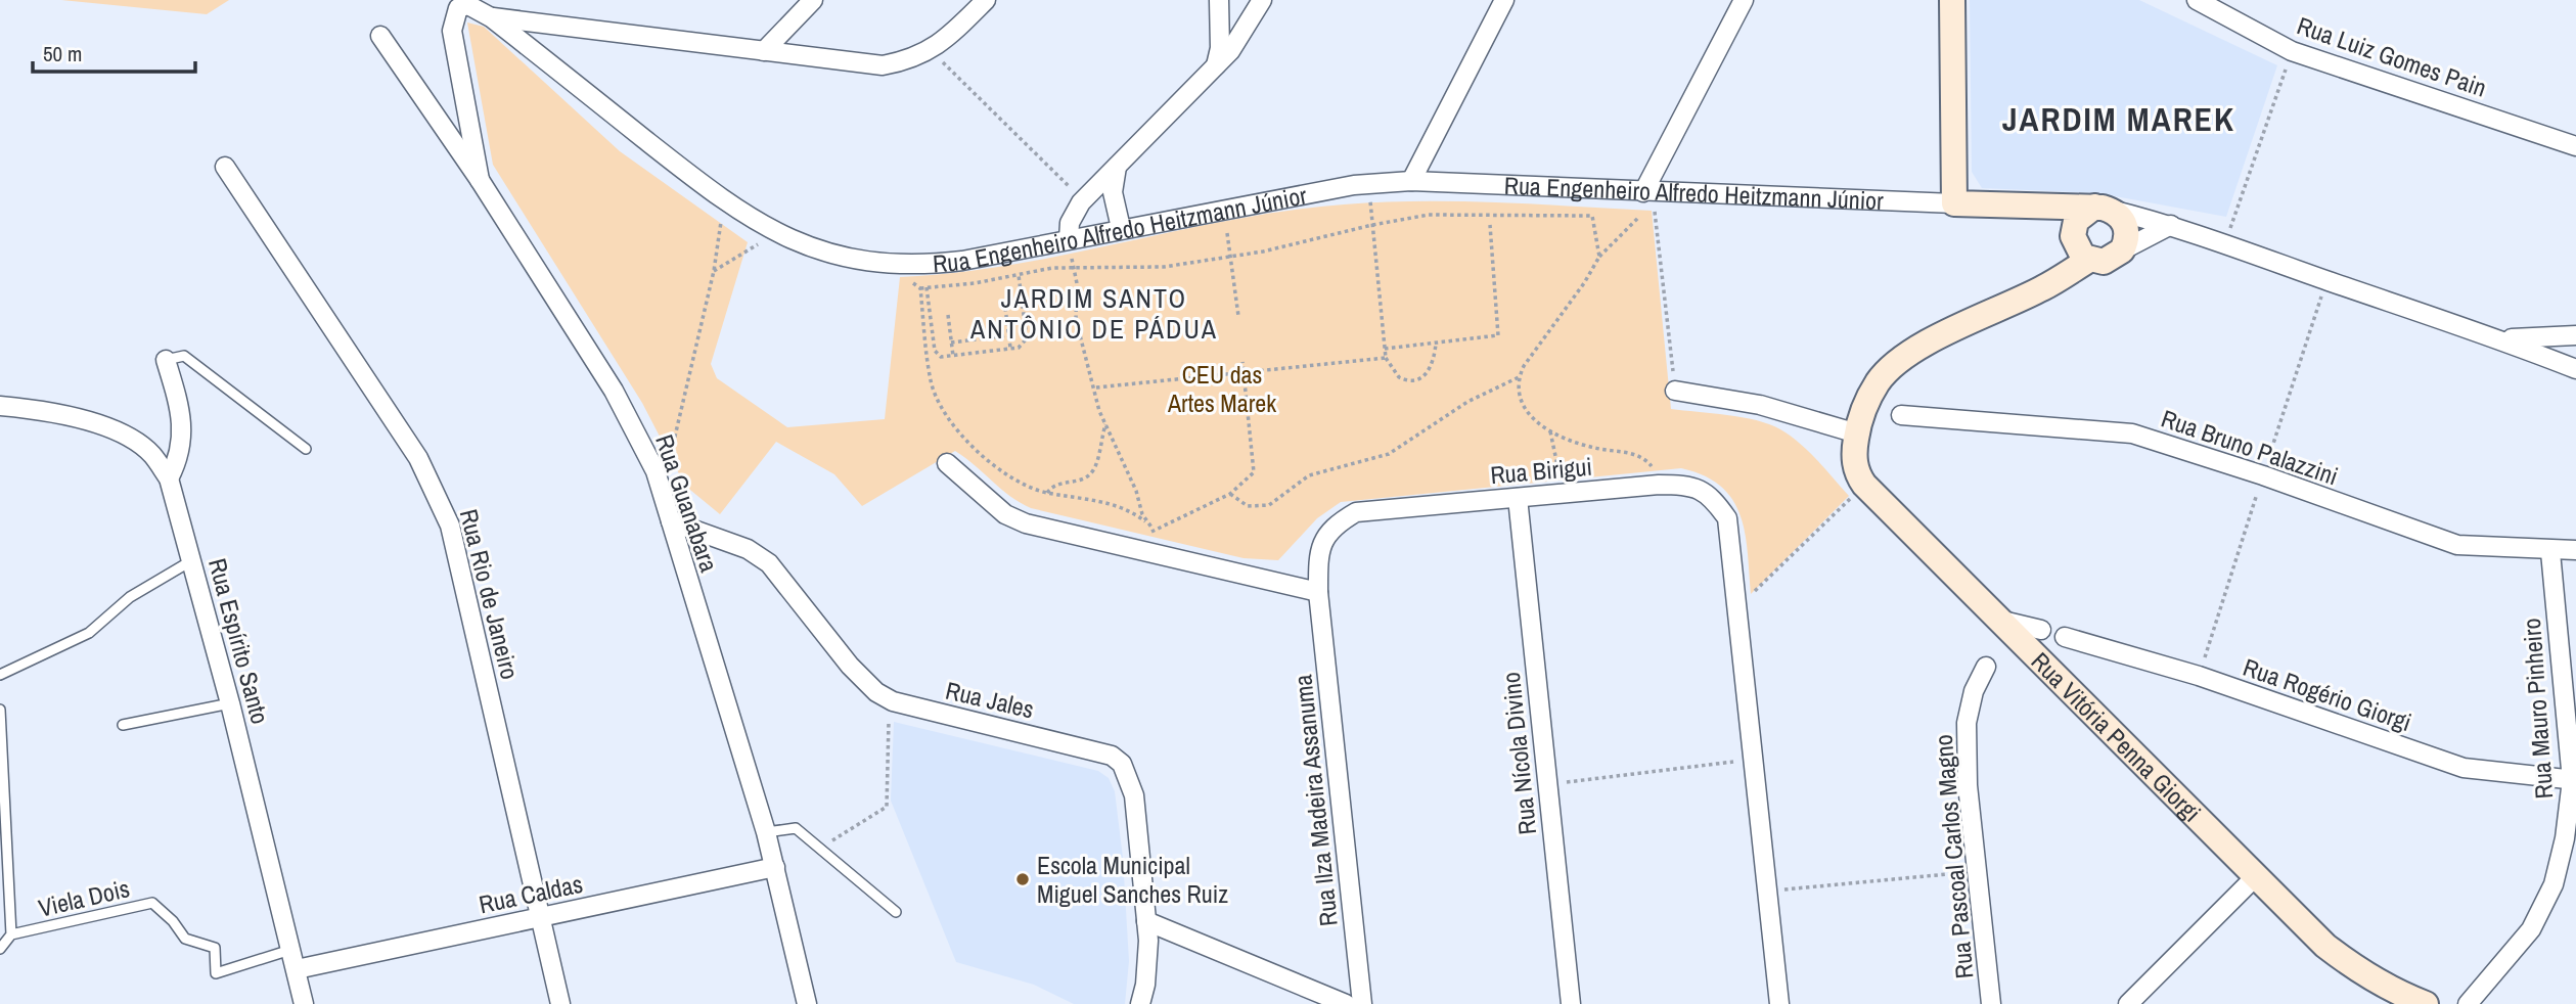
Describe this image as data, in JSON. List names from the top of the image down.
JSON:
{
  "streets": {
    "street": [
      "Rua Luiz Gomes Pain",
      "Rua Engenheiro Alfredo Heitzmann Júnior",
      "Rua Bruno Palazzini",
      "Rua Birigui",
      "Rua Guanabara",
      "Rua Rio de Janeiro",
      "Rua Espírito Santo",
      "Rua Rogério Giorgi",
      "Rua Jales",
      "Rua Mauro Pinheiro",
      "Rua Vitória Penna Giorgi",
      "Rua Nícola Divino",
      "Rua Ilza Madeira Assanuma",
      "Rua Pascoal Carlos Magno",
      "Rua Caldas"
    ],
    "lane": ["Viela Dois"]
  },
  "crossings": [
    ["Rua Engenheiro Alfredo Heitzmann Júnior", "Rua Guanabara"],
    ["Rua Engenheiro Alfredo Heitzmann Júnior", "Rua Vitória Penna Giorgi"],
    ["Rua Bruno Palazzini", "Rua Mauro Pinheiro"],
    ["Rua Birigui", "Rua Nícola Divino"],
    ["Rua Birigui", "Rua Ilza Madeira Assanuma"],
    ["Rua Guanabara", "Rua Jales"],
    ["Rua Guanabara", "Rua Caldas"],
    ["Rua Rio de Janeiro", "Rua Caldas"],
    ["Rua Espírito Santo", "Rua Caldas"],
    ["Rua Espírito Santo", "Viela Dois"],
    ["Rua Rogério Giorgi", "Rua Mauro Pinheiro"]
  ],
  "districts": ["JARDIM MAREK", "JARDIM SANTO ANTÔNIO DE PÁDUA"],
  "parks": ["CEU das Artes Marek"],
  "places": ["Escola Municipal Miguel Sanches Ruiz"],
  "scale_bar": "50 m"
}
